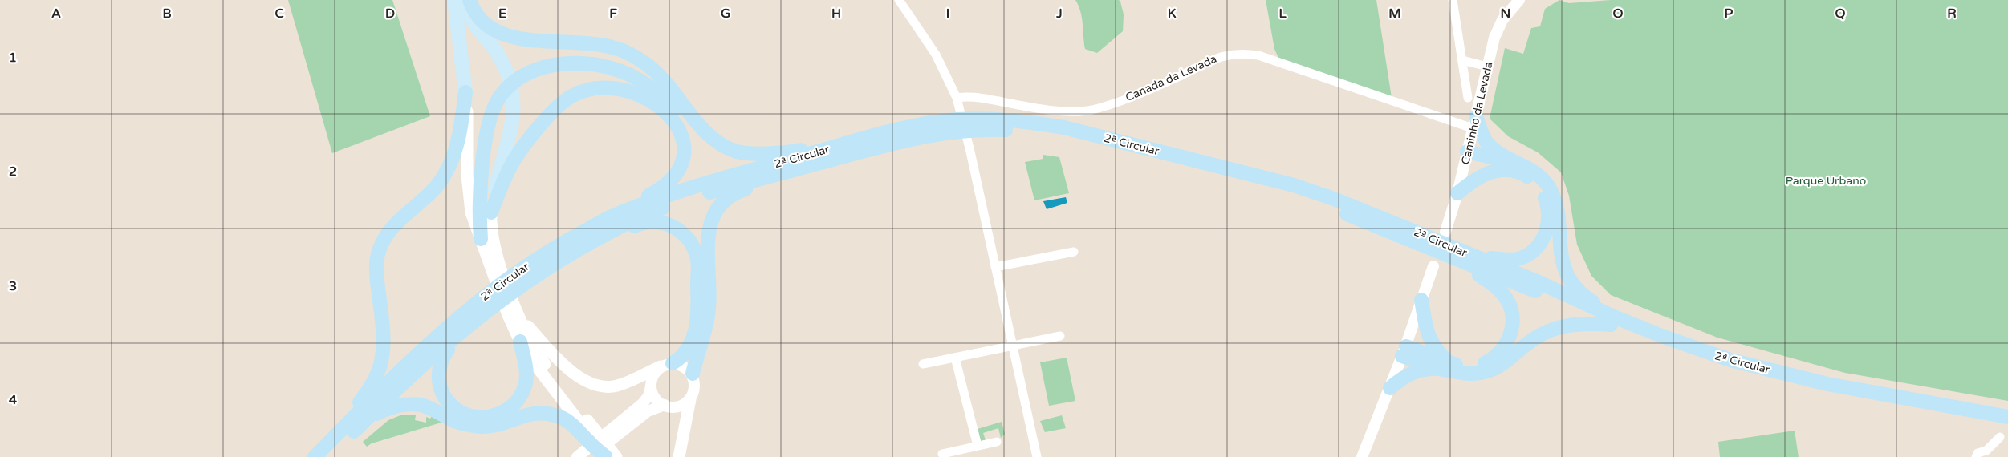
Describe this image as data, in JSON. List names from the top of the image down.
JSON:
{
  "streets": {
    "highway": ["2ª Circular"],
    "street": ["Canada da Levada", "Caminho da Levada"]
  },
  "crossings": [
    ["Canada da Levada", "Caminho da Levada"]
  ],
  "parks": ["Parque Urbano"],
  "grid": {
    "columns": [
      "A",
      "B",
      "C",
      "D",
      "E",
      "F",
      "G",
      "H",
      "I",
      "J",
      "K",
      "L",
      "M",
      "N",
      "O",
      "P",
      "Q",
      "R"
    ],
    "rows": [
      "1",
      "2",
      "3",
      "4"
    ]
  }
}
